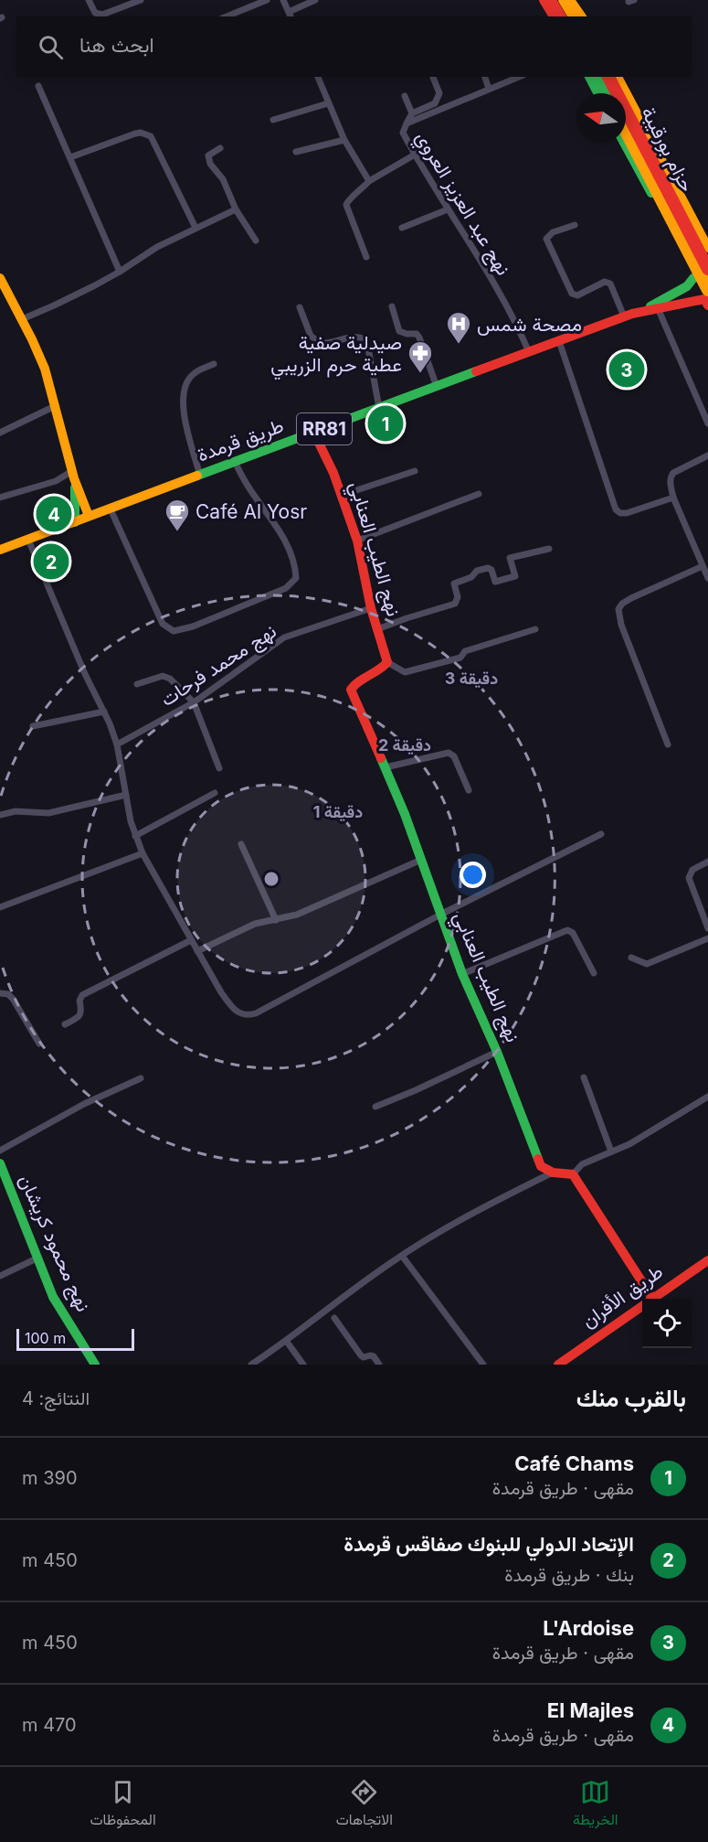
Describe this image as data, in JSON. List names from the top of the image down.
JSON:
{
  "streets": {
    "main road": [
      "حزام بورقيبة",
      "RR81",
      "طريق قرمدة",
      "نهج الطيب العنابي",
      "نهج محمود كريشان",
      "طريق الأفران"
    ],
    "street": ["نهج عبد العزيز العروي", "نهج محمد فرحات"]
  },
  "crossings": [
    ["حزام بورقيبة", "RR81"],
    ["حزام بورقيبة", "طريق قرمدة"],
    ["نهج عبد العزيز العروي", "طريق قرمدة"],
    ["RR81", "طريق قرمدة"],
    ["طريق قرمدة", "نهج الطيب العنابي"],
    ["نهج الطيب العنابي", "نهج محمد فرحات"]
  ],
  "places": {
    "hospital": ["مصحة شمس"],
    "pharmacy": ["صيدلية صفية عطية حرم الزريبي"],
    "cafe": ["Café Al Yosr"]
  },
  "scale_bar": "100 m",
  "north": "left",
  "page": {
    "search": "ابحث هنا",
    "pins": [
      "3",
      "1",
      "4",
      "2"
    ],
    "scale": "100 m",
    "heading": ["بالقرب منك", "النتائج: 4"],
    "list": [
      {
        "mark": "1",
        "name": "Café Chams",
        "note": "مقهى · طريق قرمدة",
        "value": "390 m"
      },
      {
        "mark": "2",
        "name": "الإتحاد الدولي للبنوك صفاقس قرمدة",
        "note": "بنك · طريق قرمدة",
        "value": "450 m"
      },
      {
        "mark": "3",
        "name": "L'Ardoise",
        "note": "مقهى · طريق قرمدة",
        "value": "450 m"
      },
      {
        "mark": "4",
        "name": "El Majles",
        "note": "مقهى · طريق قرمدة",
        "value": "470 m"
      }
    ],
    "nav": ["الخريطة", "الاتجاهات", "المحفوظات"]
  },
  "rings": ["3 دقيقة", "2 دقيقة", "1 دقيقة"]
}
